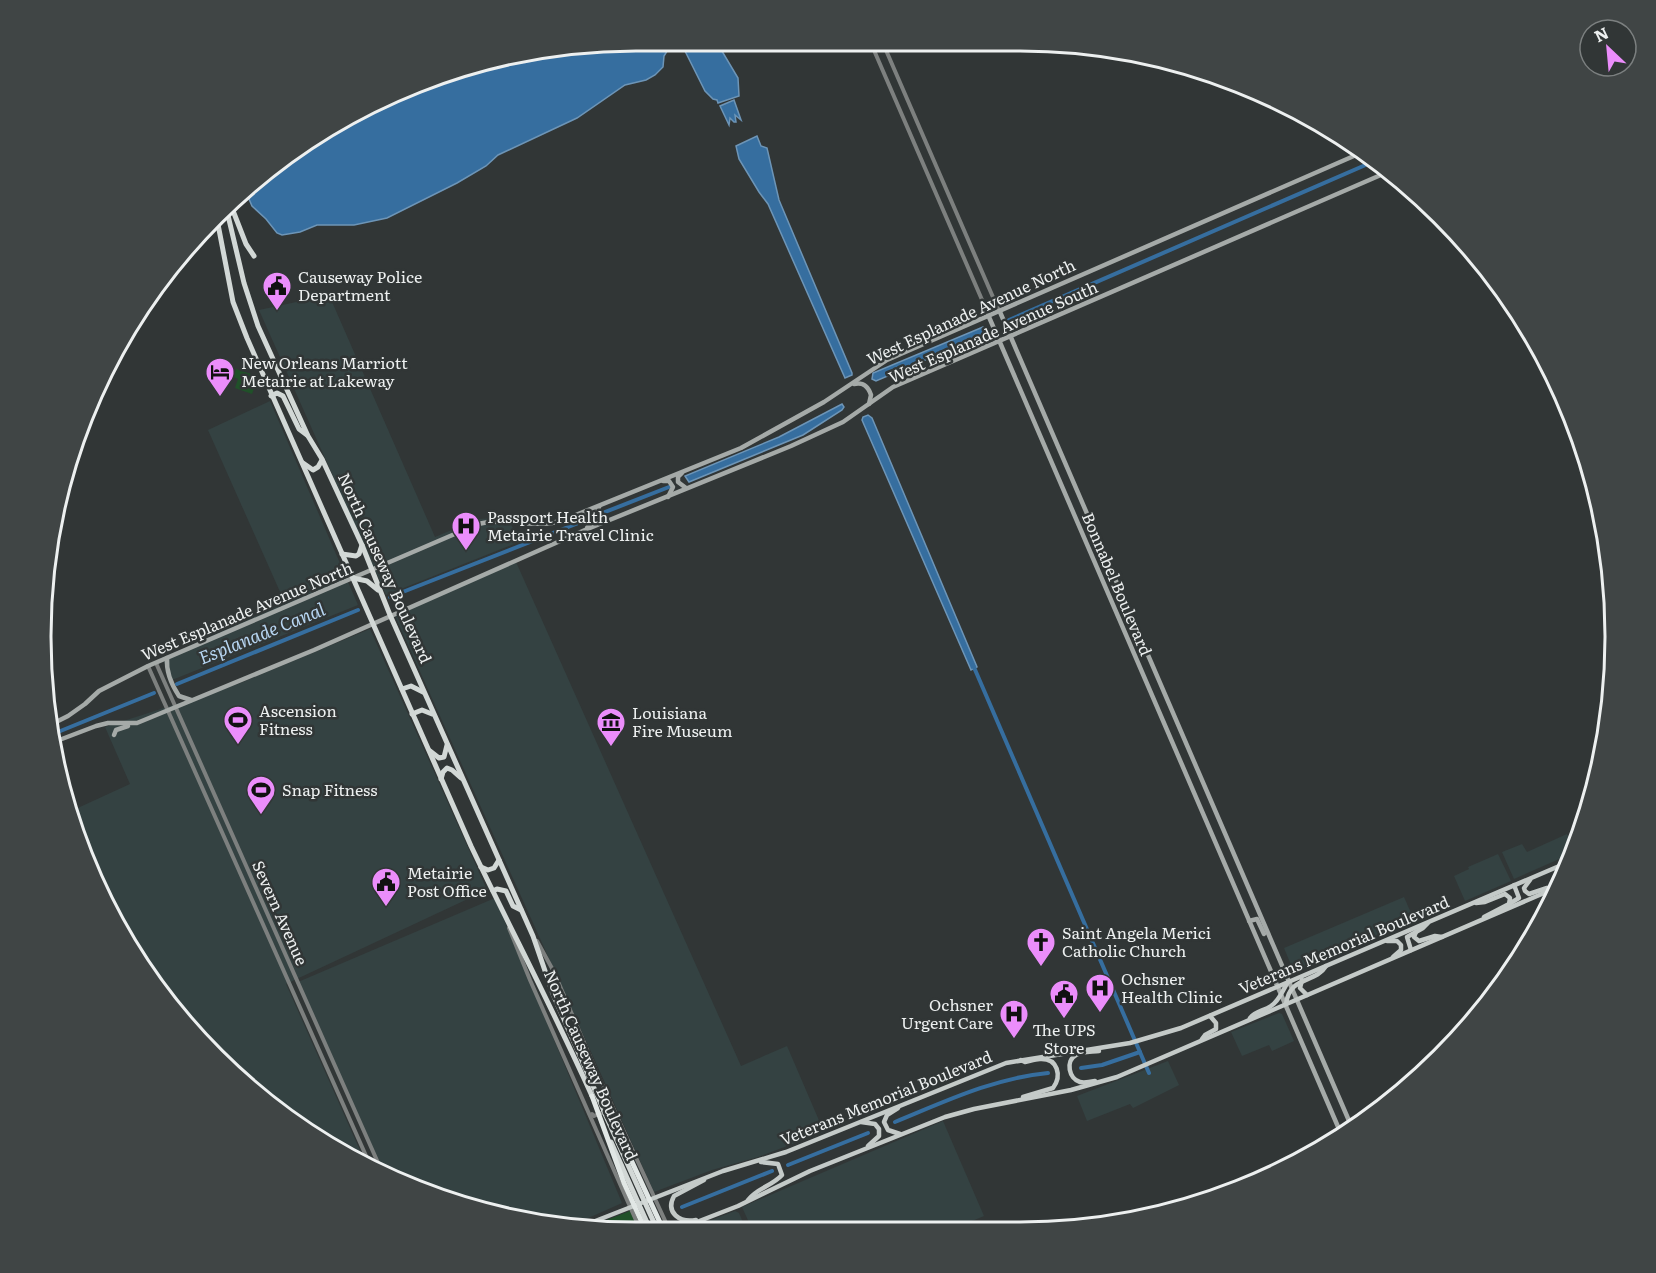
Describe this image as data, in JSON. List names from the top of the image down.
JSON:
{
  "streets": {
    "highway": ["North Causeway Boulevard"],
    "main road": [
      "West Esplanade Avenue North",
      "West Esplanade Avenue South",
      "Bonnabel Boulevard",
      "Veterans Memorial Boulevard"
    ],
    "street": ["Severn Avenue"]
  },
  "crossings": [
    ["West Esplanade Avenue North", "North Causeway Boulevard"],
    ["West Esplanade Avenue North", "Bonnabel Boulevard"],
    ["West Esplanade Avenue North", "Severn Avenue"],
    ["West Esplanade Avenue South", "North Causeway Boulevard"],
    ["West Esplanade Avenue South", "Bonnabel Boulevard"],
    ["West Esplanade Avenue South", "Severn Avenue"],
    ["North Causeway Boulevard", "Veterans Memorial Boulevard"],
    ["Bonnabel Boulevard", "Veterans Memorial Boulevard"]
  ],
  "water": ["Esplanade Canal"],
  "places": {
    "public building": ["Causeway Police Department", "Metairie Post Office", "The UPS Store"],
    "hotel": ["New Orleans Marriott Metairie at Lakeway"],
    "hospital": ["Passport Health Metairie Travel Clinic", "Ochsner Health Clinic", "Ochsner Urgent Care"],
    "sports": ["Ascension Fitness", "Snap Fitness"],
    "museum": ["Louisiana Fire Museum"],
    "church": ["Saint Angela Merici Catholic Church"]
  },
  "north": "top left"
}
